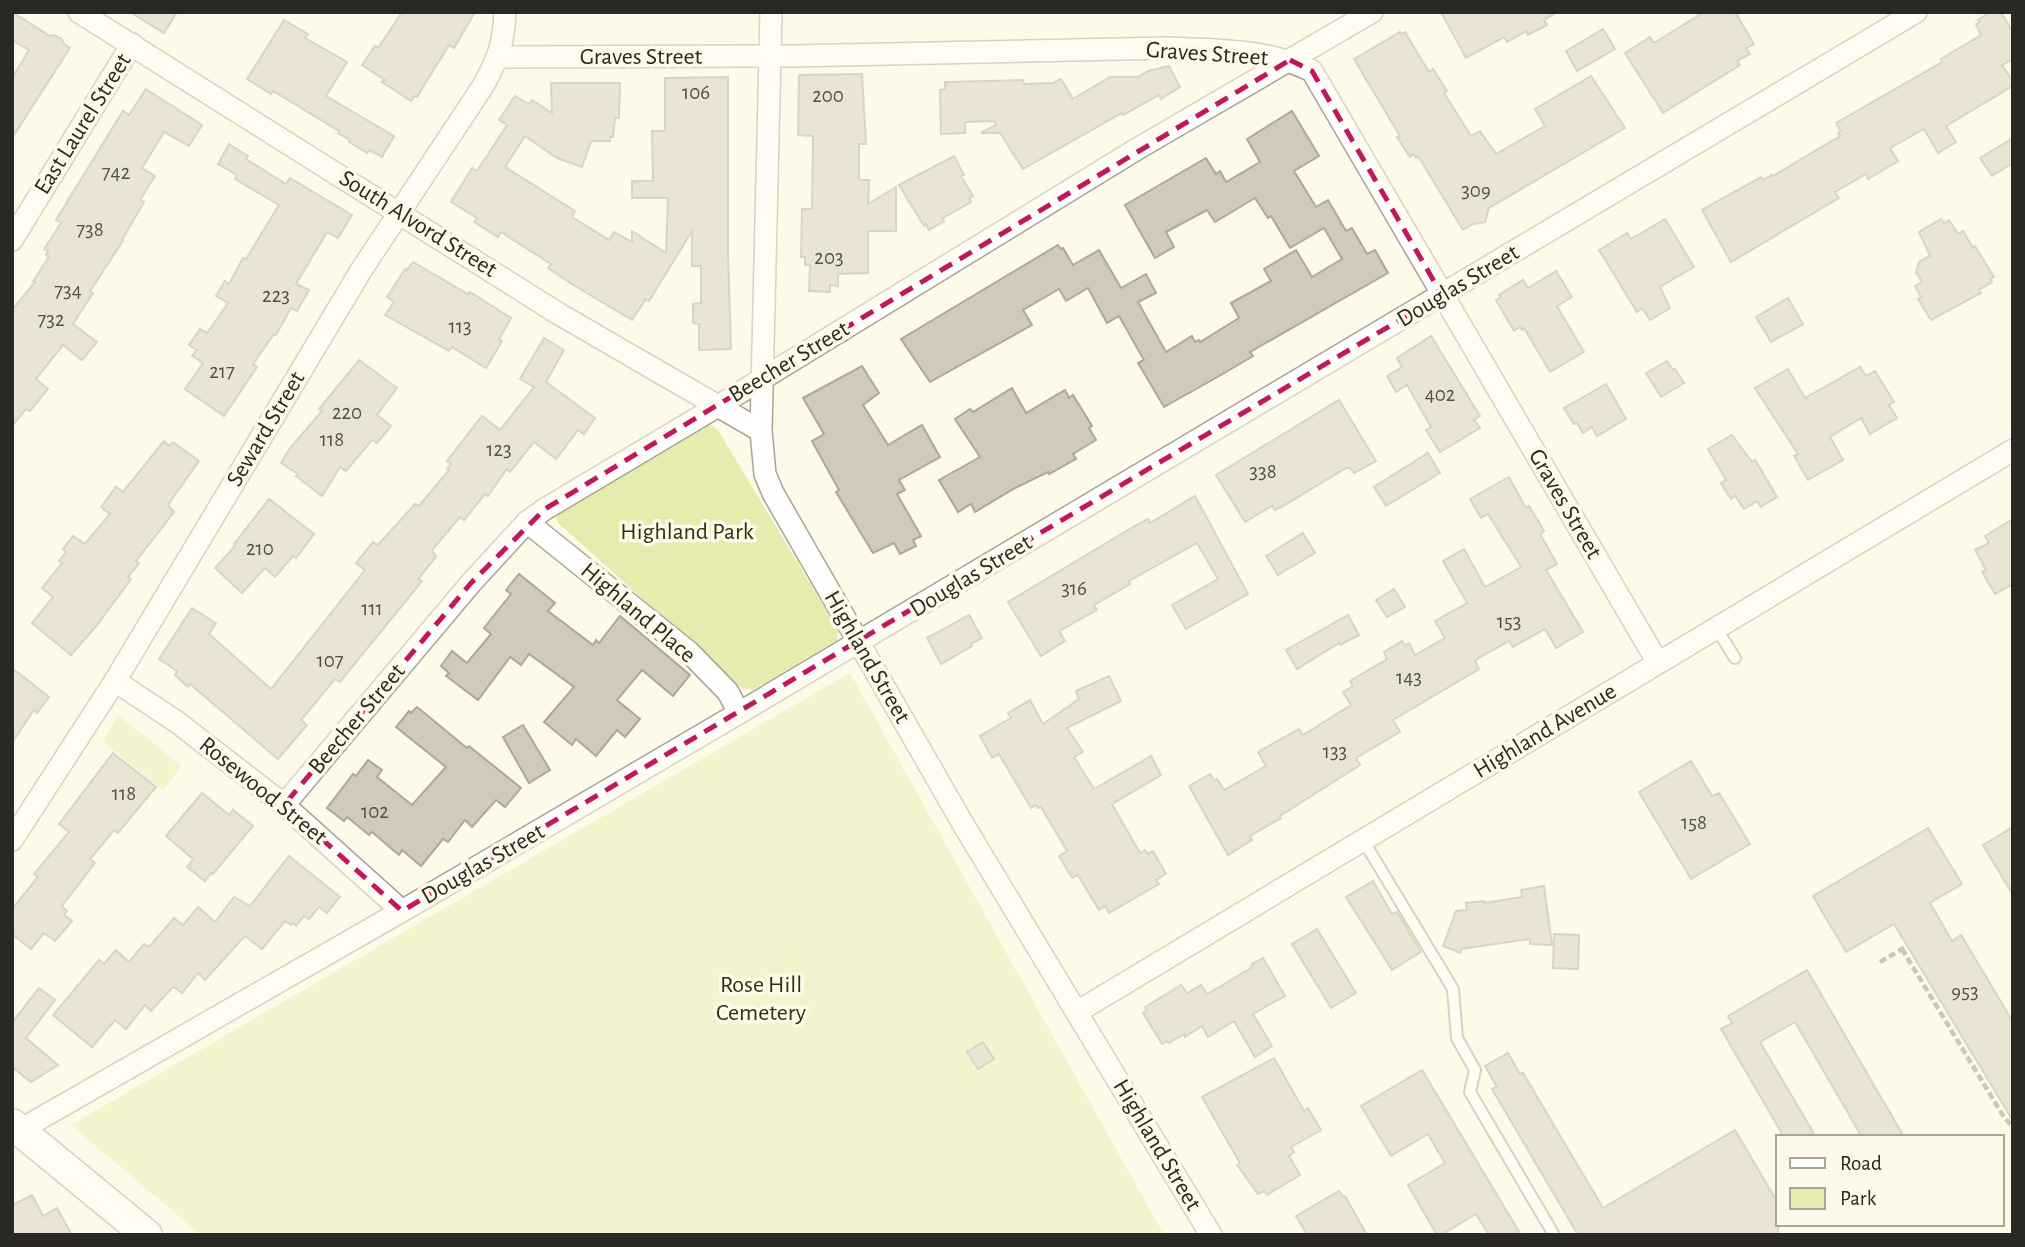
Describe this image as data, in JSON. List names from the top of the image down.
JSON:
{
  "streets": {
    "street": [
      "Graves Street",
      "East Laurel Street",
      "South Alvord Street",
      "Douglas Street",
      "Beecher Street",
      "Seward Street",
      "Highland Place",
      "Highland Street",
      "Highland Avenue",
      "Rosewood Street"
    ]
  },
  "crossings": [
    ["Graves Street", "Douglas Street"],
    ["Graves Street", "Beecher Street"],
    ["Graves Street", "Seward Street"],
    ["Graves Street", "Highland Street"],
    ["Graves Street", "Highland Avenue"],
    ["East Laurel Street", "South Alvord Street"],
    ["South Alvord Street", "Beecher Street"],
    ["South Alvord Street", "Seward Street"],
    ["South Alvord Street", "Highland Street"],
    ["Douglas Street", "Highland Place"],
    ["Douglas Street", "Highland Street"],
    ["Douglas Street", "Rosewood Street"],
    ["Beecher Street", "Highland Place"],
    ["Beecher Street", "Highland Street"],
    ["Beecher Street", "Rosewood Street"],
    ["Seward Street", "Rosewood Street"],
    ["Highland Street", "Highland Avenue"]
  ],
  "parks": ["Highland Park", "Rose Hill Cemetery"],
  "house_numbers": [
    "106",
    "200",
    "742",
    "309",
    "738",
    "203",
    "734",
    "223",
    "732",
    "113",
    "217",
    "402",
    "220",
    "118",
    "123",
    "338",
    "210",
    "316",
    "111",
    "153",
    "107",
    "143",
    "133",
    "118",
    "102",
    "158",
    "953"
  ],
  "legend": ["Road", "Park"]
}
